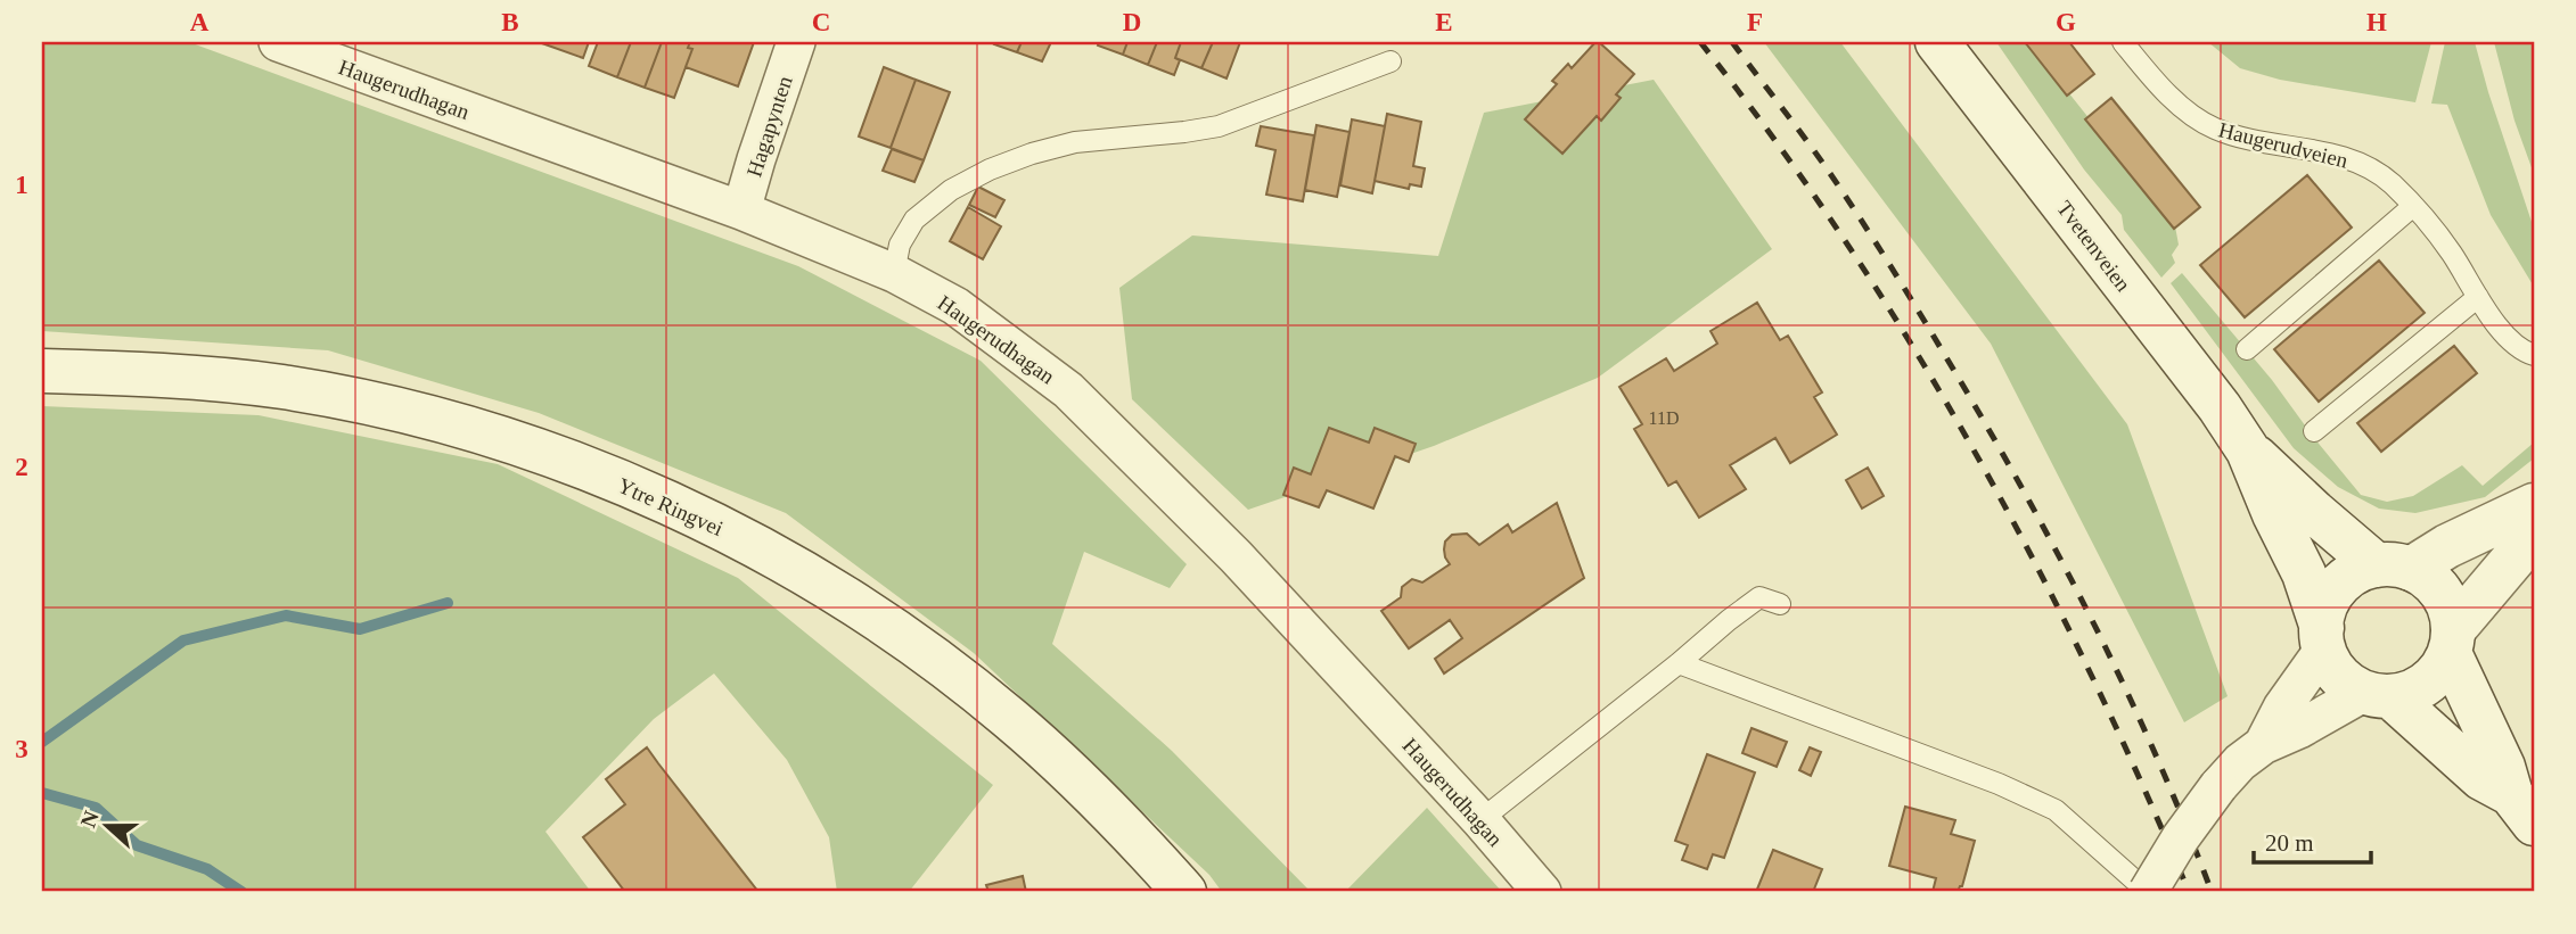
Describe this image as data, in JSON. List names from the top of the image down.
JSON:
{
  "streets": {
    "main road": ["Tvetenveien", "Ytre Ringvei"],
    "street": ["Haugerudhagan", "Hagapynten"],
    "lane": ["Haugerudveien"]
  },
  "crossings": [
    ["Haugerudhagan", "Hagapynten"]
  ],
  "house_numbers": ["11D"],
  "scale_bar": "20 m",
  "north": "left",
  "grid": {
    "columns": [
      "A",
      "B",
      "C",
      "D",
      "E",
      "F",
      "G",
      "H"
    ],
    "rows": ["1", "2", "3"]
  }
}
